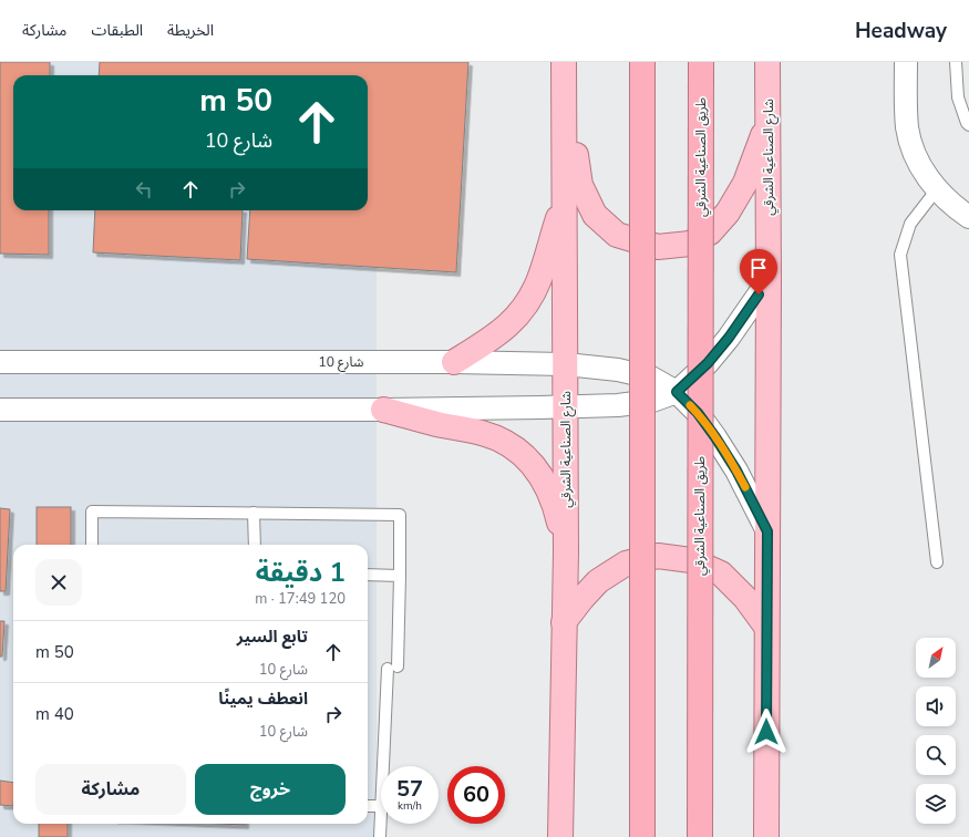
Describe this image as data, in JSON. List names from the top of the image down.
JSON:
{
  "streets": {
    "highway": ["طريق الصناعية الشرقي"],
    "main road": ["شارع الصناعية الشرقي"],
    "street": ["شارع 10"]
  },
  "crossings": [
    ["شارع الصناعية الشرقي", "شارع 10"]
  ],
  "north": "top right",
  "page": {
    "header": "Headway",
    "nav": ["الخريطة", "الطبقات", "مشاركة"],
    "turn": ["50 m", "شارع 10"],
    "heading": ["1 دقيقة", "120 m · 17:49"],
    "list": [
      {
        "name": "تابع السير",
        "note": "شارع 10",
        "value": "50 m"
      },
      {
        "name": "انعطف يمينًا",
        "note": "شارع 10",
        "value": "40 m"
      }
    ],
    "buttons": ["خروج", "مشاركة"],
    "speed": "57 km/h",
    "limit": "60"
  }
}
